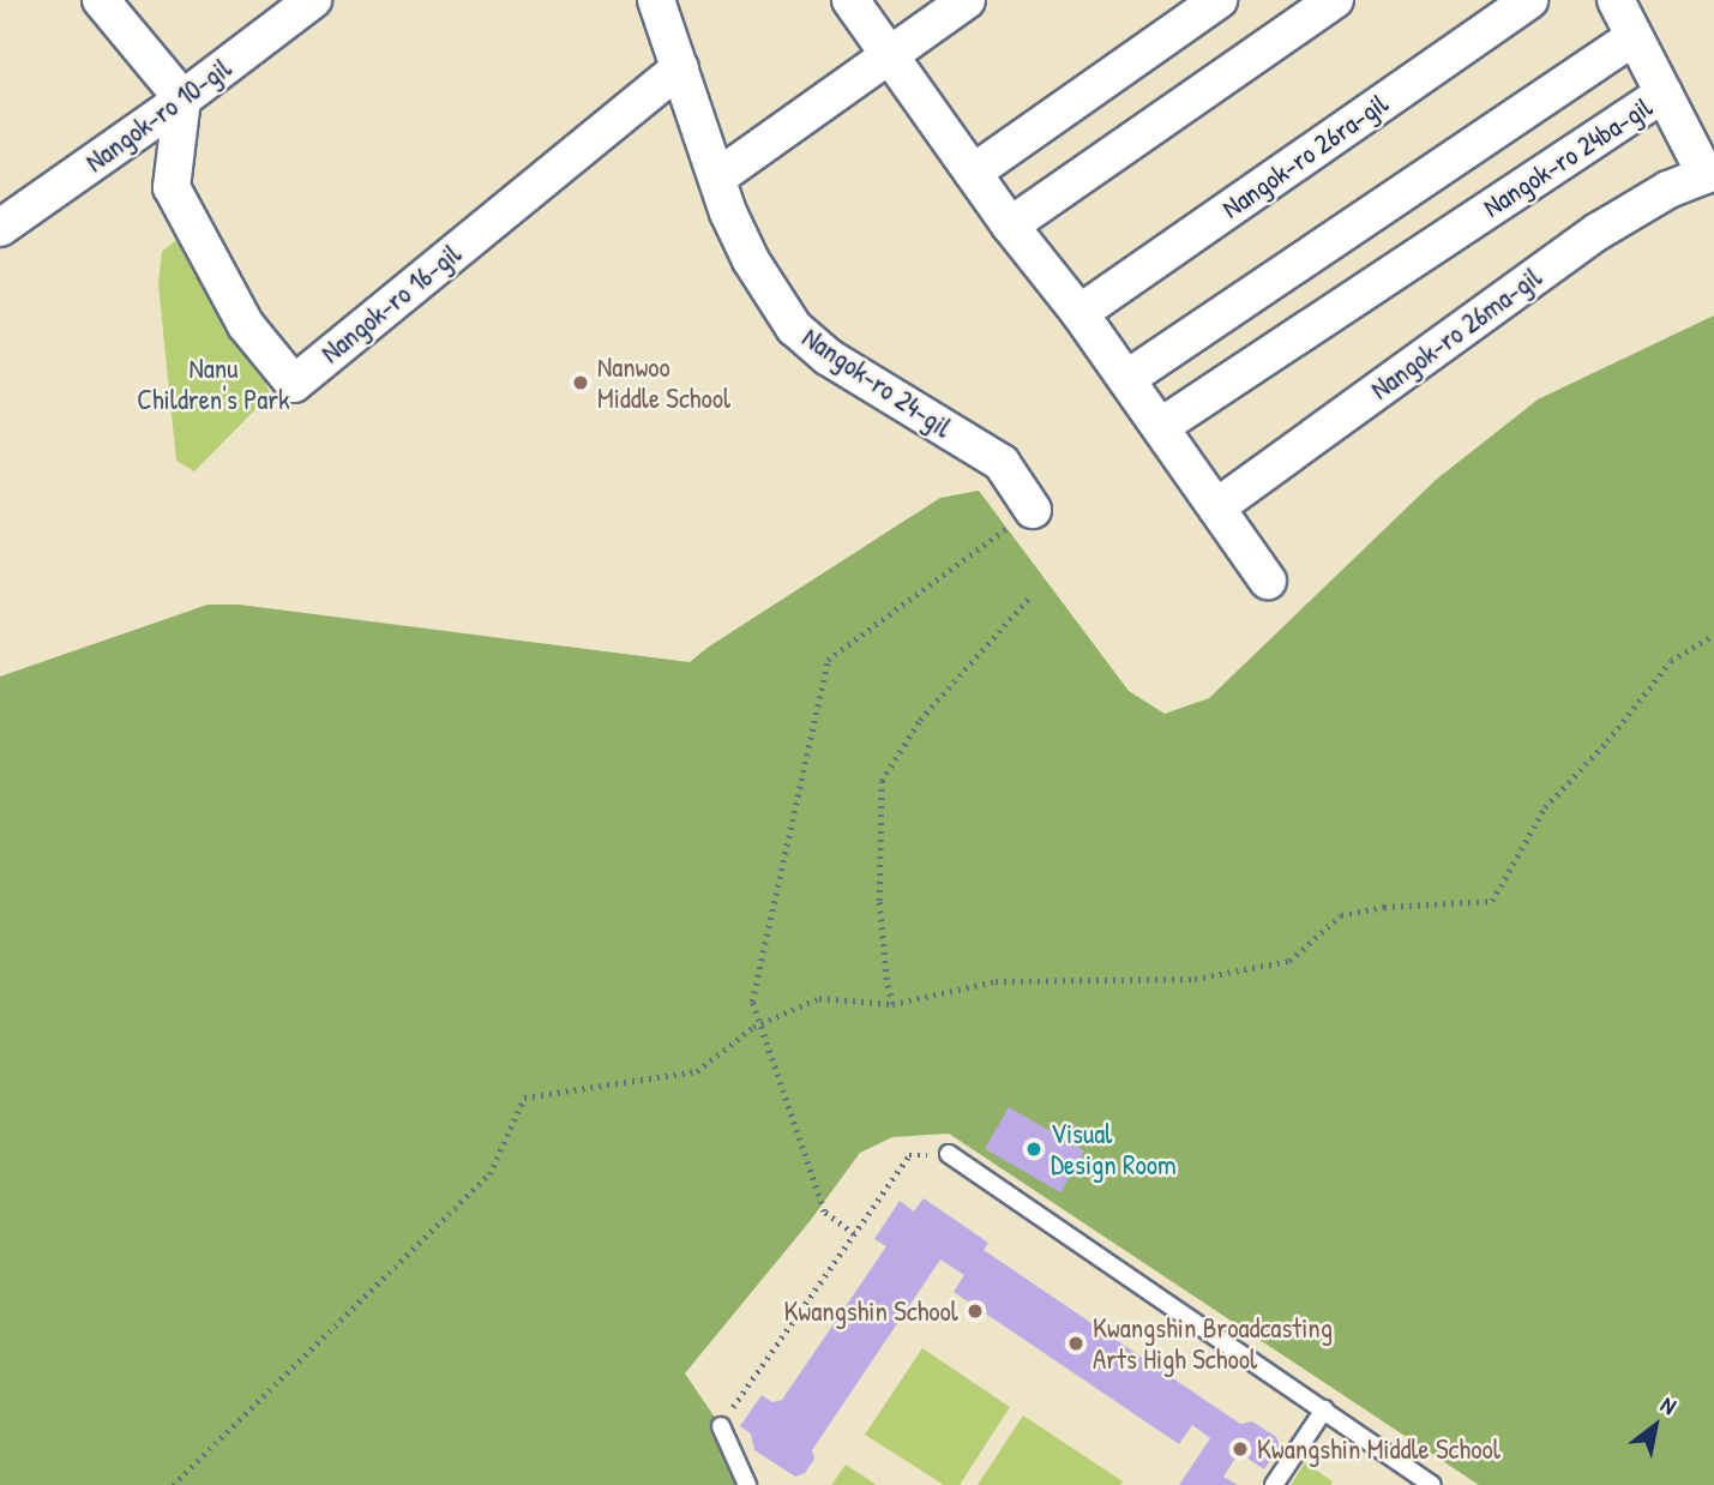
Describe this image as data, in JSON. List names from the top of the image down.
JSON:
{
  "streets": {
    "street": [
      "Nangok-ro 10-gil",
      "Nangok-ro 26ra-gil",
      "Nangok-ro 24ba-gil",
      "Nangok-ro 16-gil",
      "Nangok-ro 26ma-gil",
      "Nangok-ro 24-gil"
    ]
  },
  "crossings": [
    ["Nangok-ro 10-gil", "Nangok-ro 16-gil"],
    ["Nangok-ro 24ba-gil", "Nangok-ro 26ma-gil"],
    ["Nangok-ro 16-gil", "Nangok-ro 24-gil"]
  ],
  "parks": ["Nanu Children's Park"],
  "places": [
    "Nanwoo Middle School",
    "Visual Design Room",
    "Kwangshin School",
    "Kwangshin Broadcasting Arts High School",
    "Kwangshin Middle School"
  ],
  "north": "top right"
}
